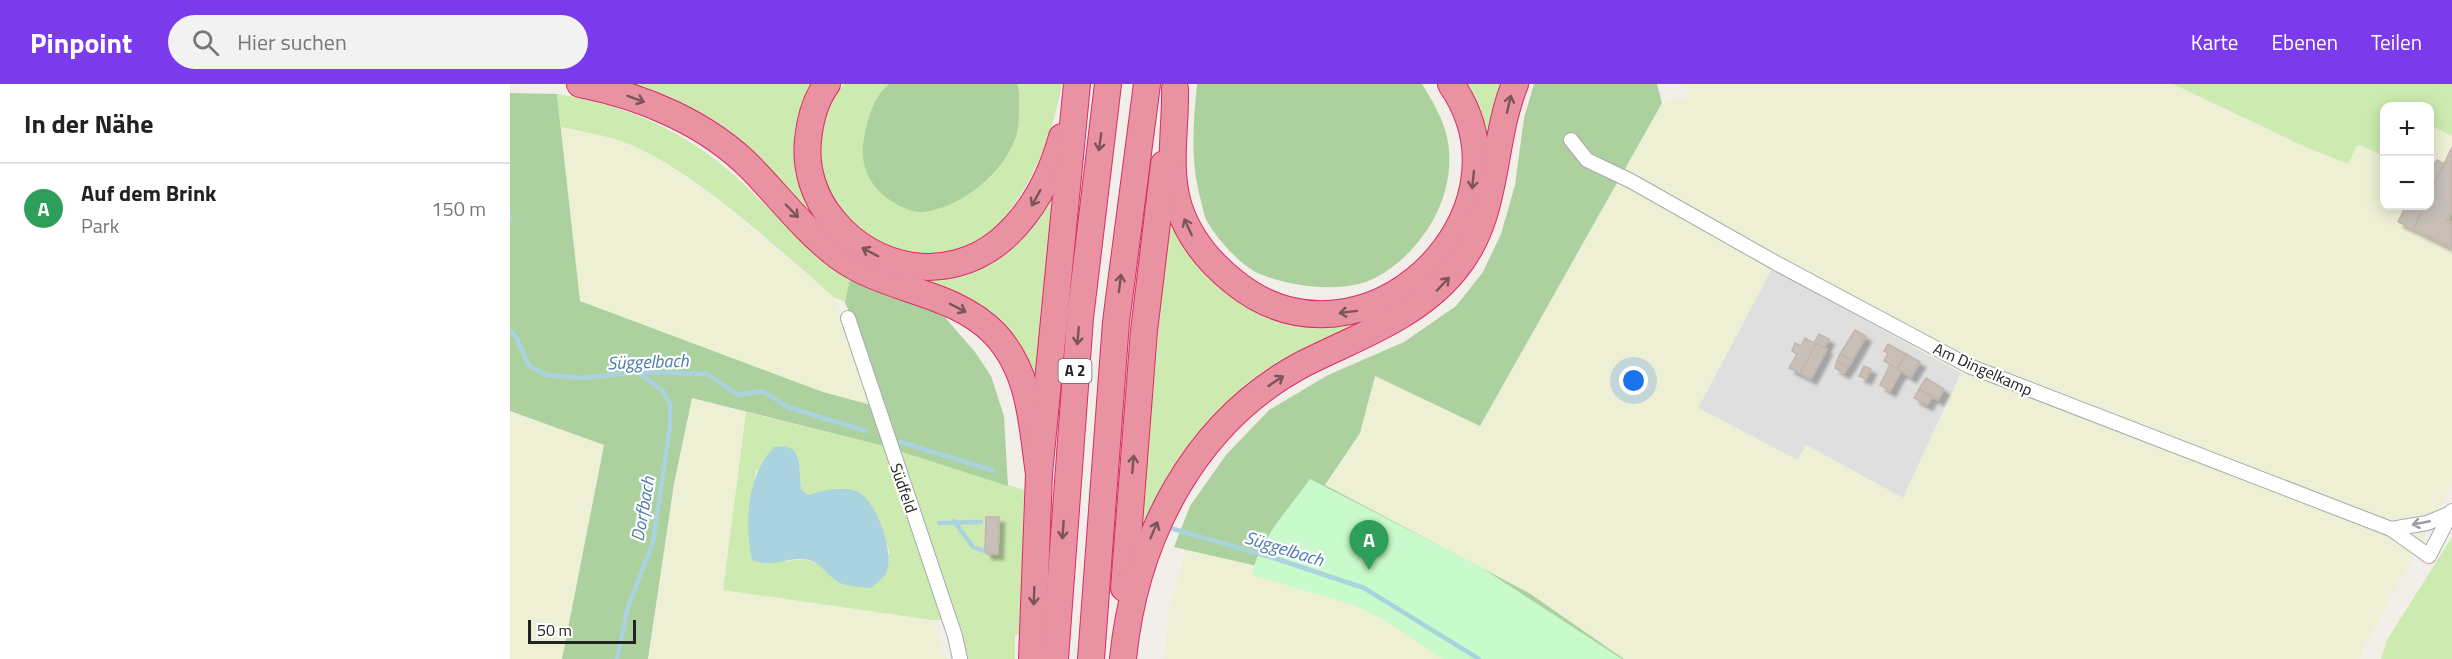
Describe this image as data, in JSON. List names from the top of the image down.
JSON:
{
  "streets": {
    "highway": ["A 2"],
    "street": ["Am Dingelkamp", "Südfeld"]
  },
  "water": ["Süggelbach", "Dorfbach"],
  "scale_bar": "50 m",
  "page": {
    "header": "Pinpoint",
    "search": "Hier suchen",
    "nav": ["Karte", "Ebenen", "Teilen"],
    "heading": "In der Nähe",
    "map_buttons": ["+", "−"],
    "list": [
      {
        "mark": "A",
        "name": "Auf dem Brink",
        "note": "Park",
        "value": "150 m"
      }
    ],
    "pins": "A",
    "scale": "50 m"
  }
}
